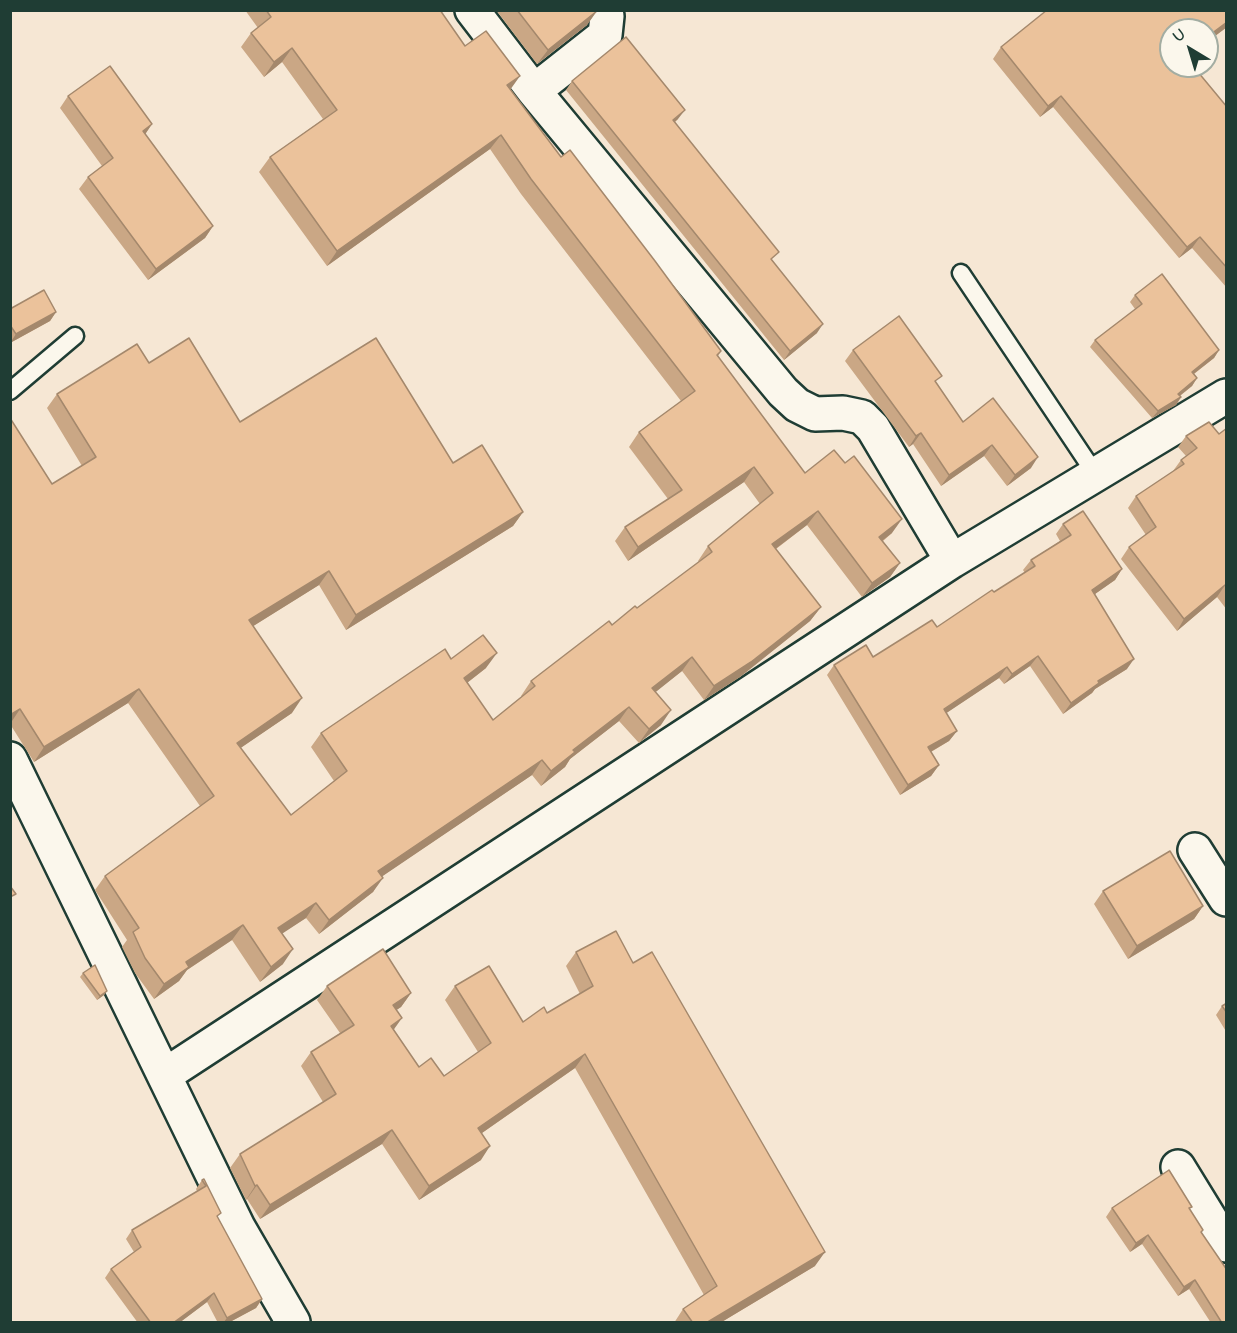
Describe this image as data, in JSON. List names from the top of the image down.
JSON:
{
  "north": "top left"
}
